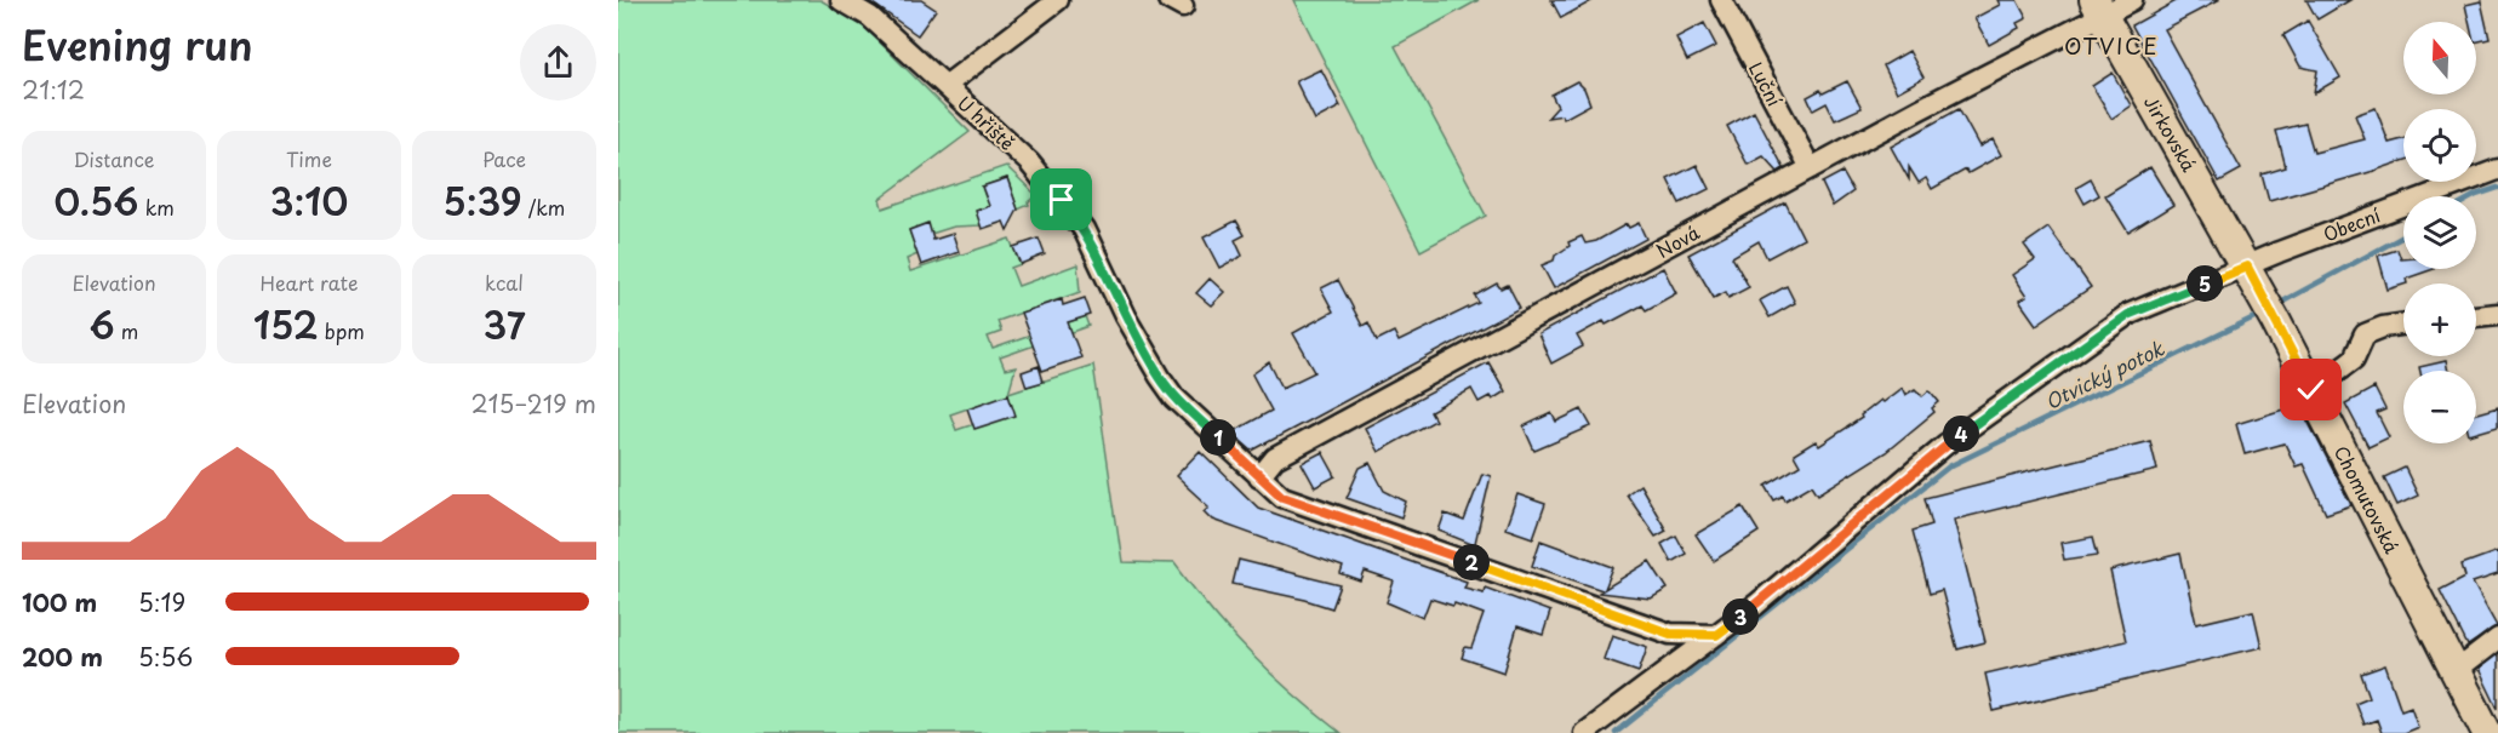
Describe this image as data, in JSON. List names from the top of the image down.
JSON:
{
  "streets": {
    "main road": ["Jirkovská", "Chomutovská"],
    "street": [
      "Luční",
      "U hřiště",
      "Obecní",
      "Nová"
    ]
  },
  "crossings": [
    ["Luční", "Nová"],
    ["U hřiště", "Obecní"],
    ["U hřiště", "Nová"],
    ["Jirkovská", "Obecní"],
    ["Jirkovská", "Nová"],
    ["Jirkovská", "Chomutovská"],
    ["Obecní", "Chomutovská"]
  ],
  "districts": ["OTVICE"],
  "water": ["Otvický potok"],
  "north": "top",
  "page": {
    "heading": ["Evening run", "21:12"],
    "map_buttons": ["+", "−"],
    "stats": [
      ["Distance", "0.56 km"],
      ["Time", "3:10"],
      ["Pace", "5:39 /km"],
      ["Elevation", "6 m"],
      ["Heart rate", "152 bpm"],
      ["kcal", "37"]
    ],
    "pins": [
      "5",
      "4",
      "1",
      "2",
      "3"
    ],
    "chart": ["Elevation", "215–219 m"],
    "list": [
      {
        "name": "100 m",
        "note": "5:19"
      },
      {
        "name": "200 m",
        "note": "5:56"
      }
    ]
  }
}
